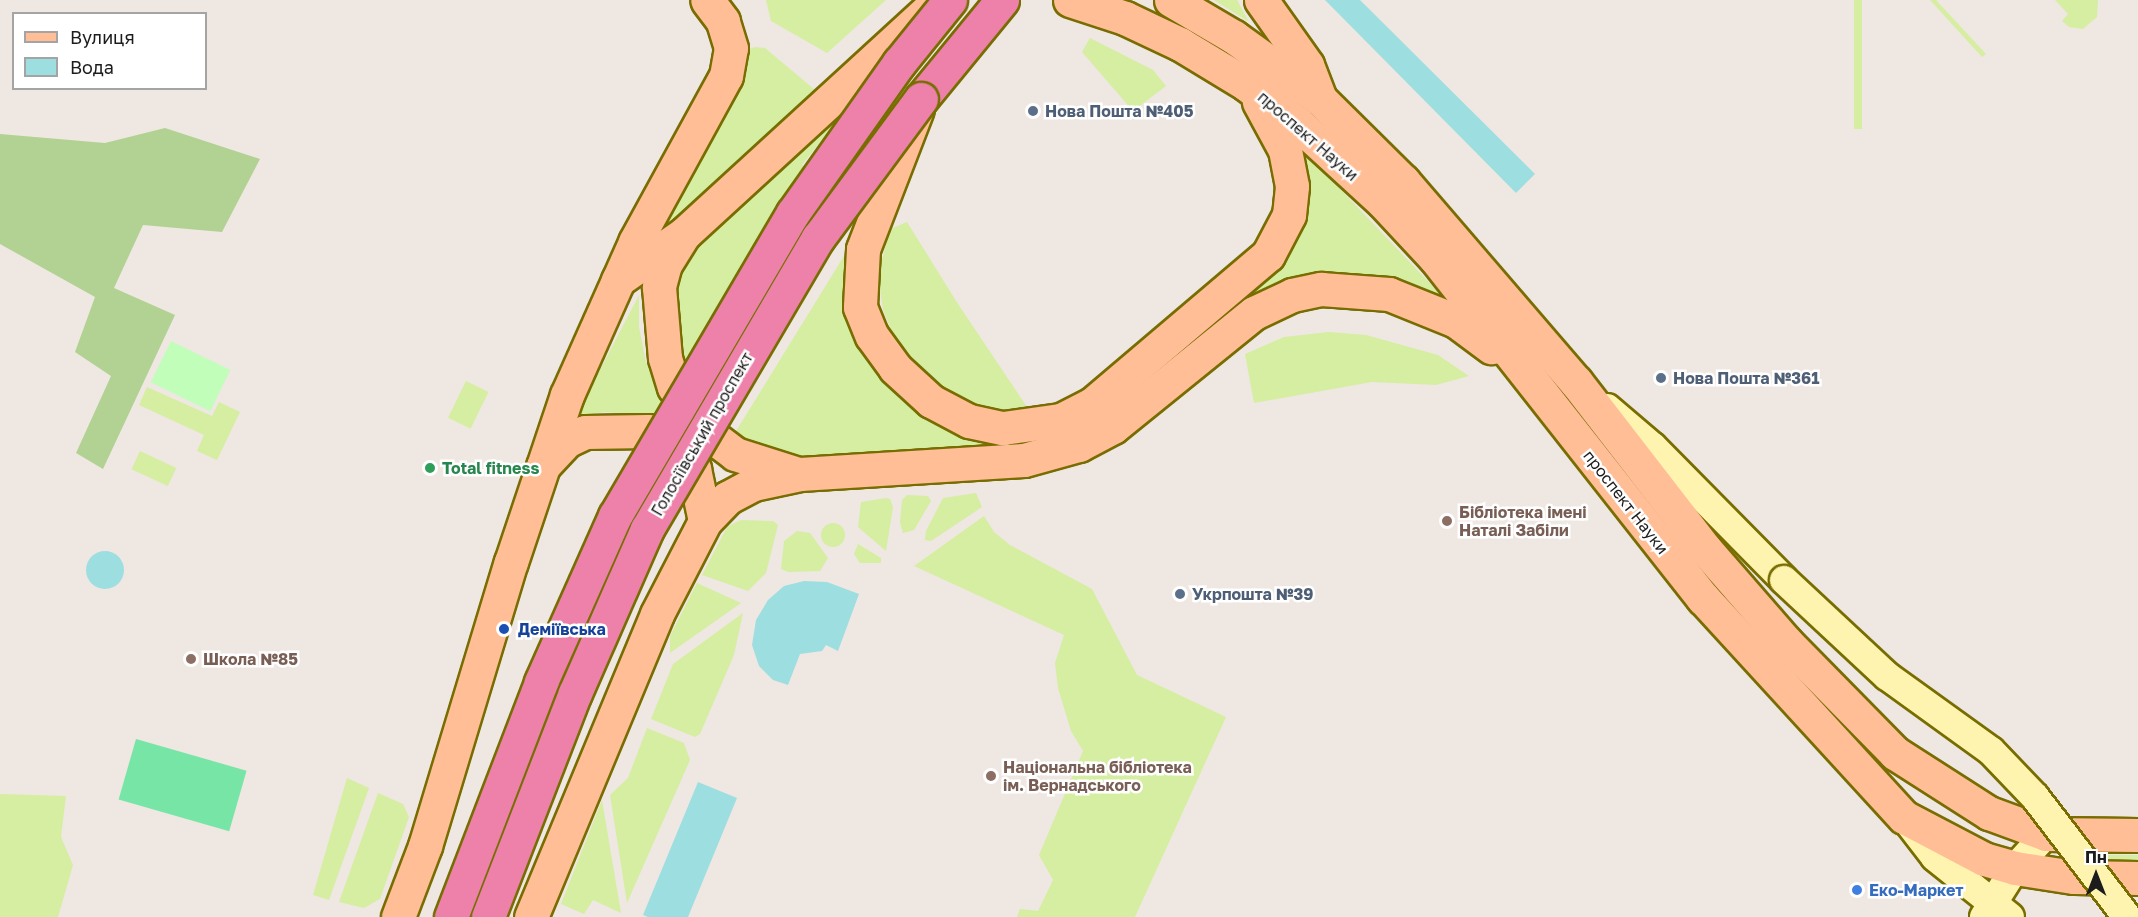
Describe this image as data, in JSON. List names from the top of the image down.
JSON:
{
  "streets": {
    "highway": ["Голосіївський проспект"],
    "main road": ["проспект Науки"]
  },
  "places": [
    "Нова Пошта №405",
    "Нова Пошта №361",
    "Total fitness",
    "Бібліотека імені Наталі Забіли",
    "Укрпошта №39",
    "Деміївська",
    "Школа №85",
    "Національна бібліотека ім. Вернадського",
    "Еко-Маркет"
  ],
  "legend": ["Вулиця", "Вода"],
  "north": "top"
}
